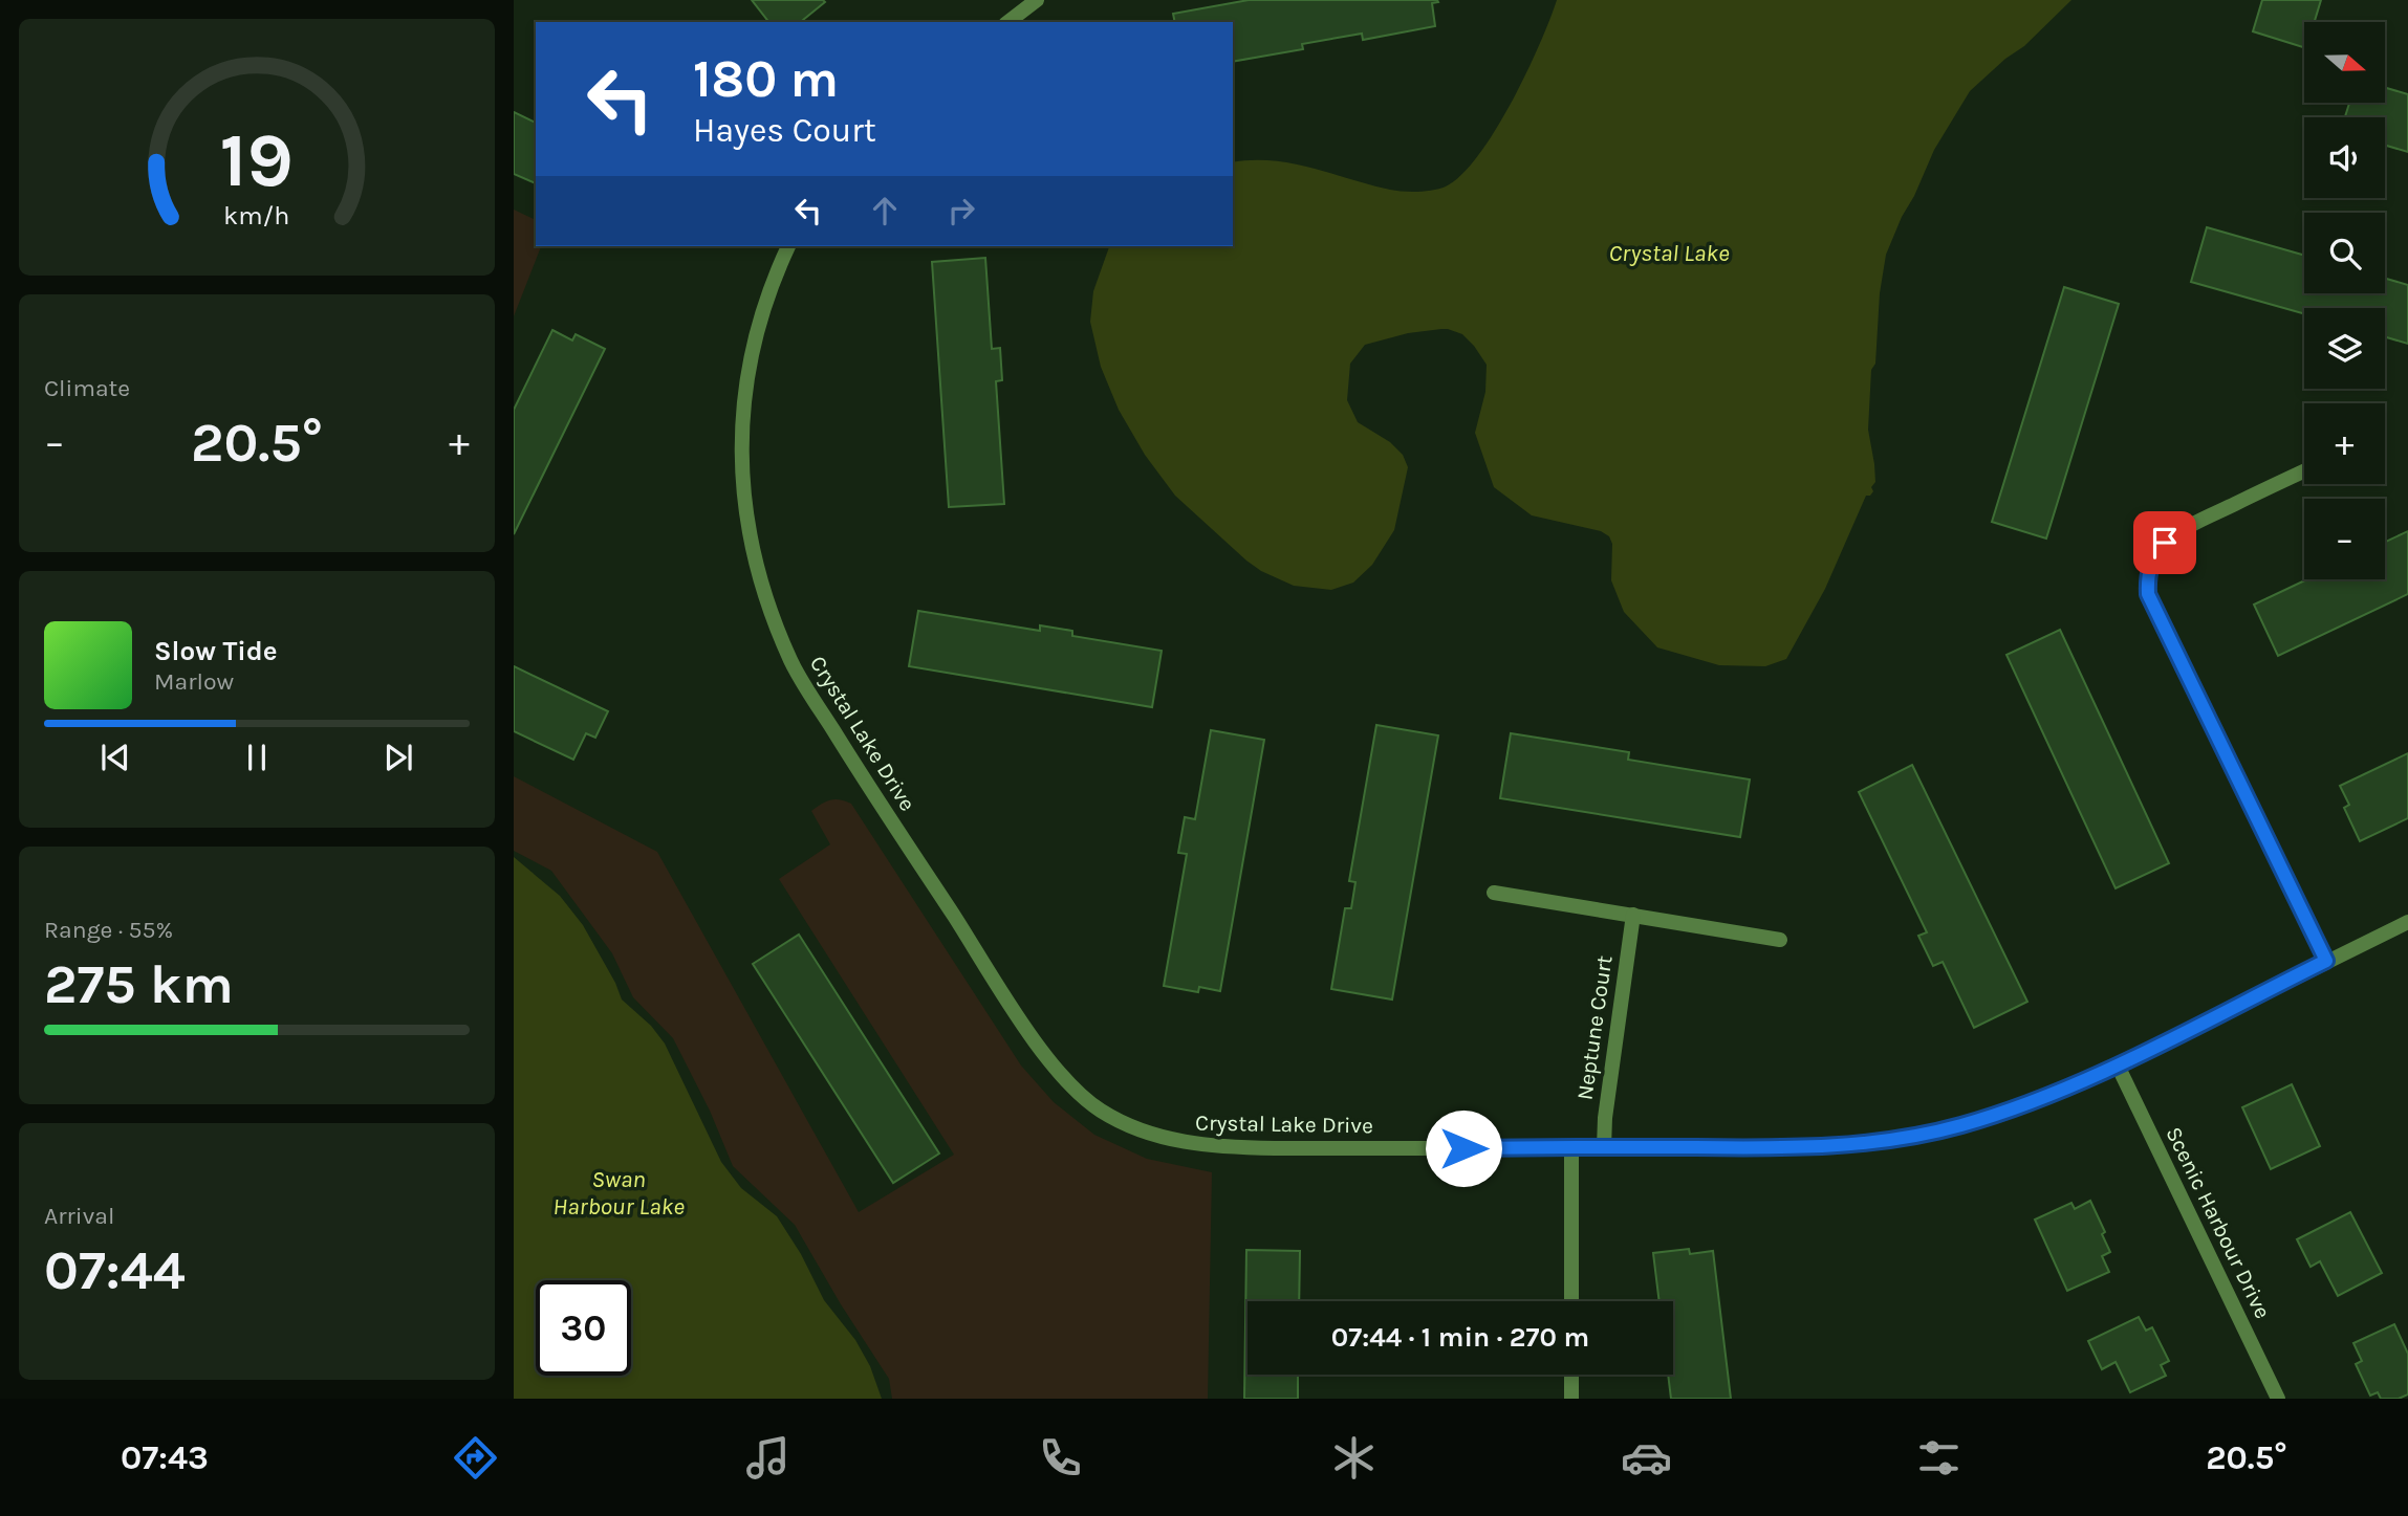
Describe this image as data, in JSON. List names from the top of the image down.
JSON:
{
  "streets": {
    "street": ["Crystal Lake Drive", "Neptune Court", "Scenic Harbour Drive"]
  },
  "crossings": [
    ["Crystal Lake Drive", "Neptune Court"],
    ["Crystal Lake Drive", "Scenic Harbour Drive"]
  ],
  "water": ["Crystal Lake", "Swan Harbour Lake"],
  "north": "right",
  "page": {
    "map_buttons": ["+", "−"],
    "turn": ["180 m", "Hayes Court"],
    "tile": [
      "Climate",
      ["Range · 55%", "275 km"],
      ["Arrival", "07:44"]
    ],
    "heat": ["−", "20.5°", "+"],
    "song": ["Slow Tide", "Marlow"],
    "limit": "30",
    "trip": "07:44 · 1 min · 270 m",
    "tabs": ["07:43", "20.5°"],
    "gauge": ["19", "km/h"]
  }
}
